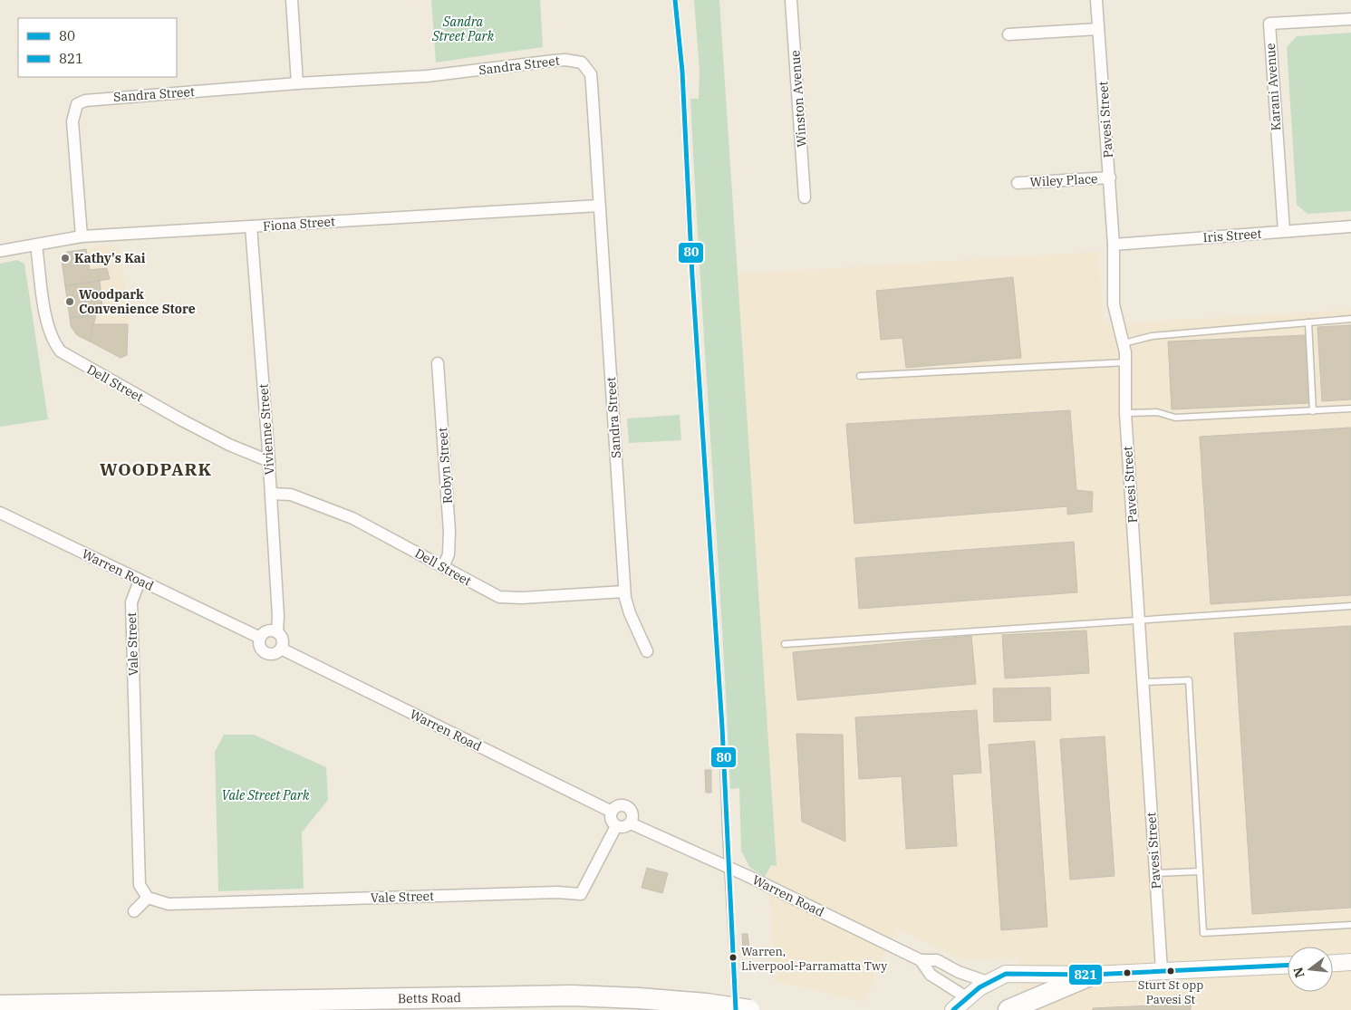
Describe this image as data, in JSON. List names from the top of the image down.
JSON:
{
  "streets": {
    "highway": ["Betts Road"],
    "street": [
      "Sandra Street",
      "Karani Avenue",
      "Winston Avenue",
      "Pavesi Street",
      "Wiley Place",
      "Fiona Street",
      "Iris Street",
      "Dell Street",
      "Vivienne Street",
      "Robyn Street",
      "Warren Road",
      "Vale Street"
    ]
  },
  "crossings": [
    ["Sandra Street", "Fiona Street"],
    ["Sandra Street", "Dell Street"],
    ["Karani Avenue", "Iris Street"],
    ["Pavesi Street", "Wiley Place"],
    ["Pavesi Street", "Iris Street"],
    ["Fiona Street", "Dell Street"],
    ["Fiona Street", "Vivienne Street"],
    ["Dell Street", "Vivienne Street"],
    ["Dell Street", "Robyn Street"],
    ["Vivienne Street", "Warren Road"],
    ["Warren Road", "Vale Street"]
  ],
  "districts": ["WOODPARK"],
  "parks": ["Sandra Street Park", "Vale Street Park"],
  "places": [
    "Kathy's Kai",
    "Woodpark Convenience Store",
    "Warren, Liverpool-Parramatta Twy",
    "Sturt St opp Pavesi St"
  ],
  "lines": ["transit line 80", "transit line 821"],
  "legend": ["80", "821"],
  "north": "left"
}
